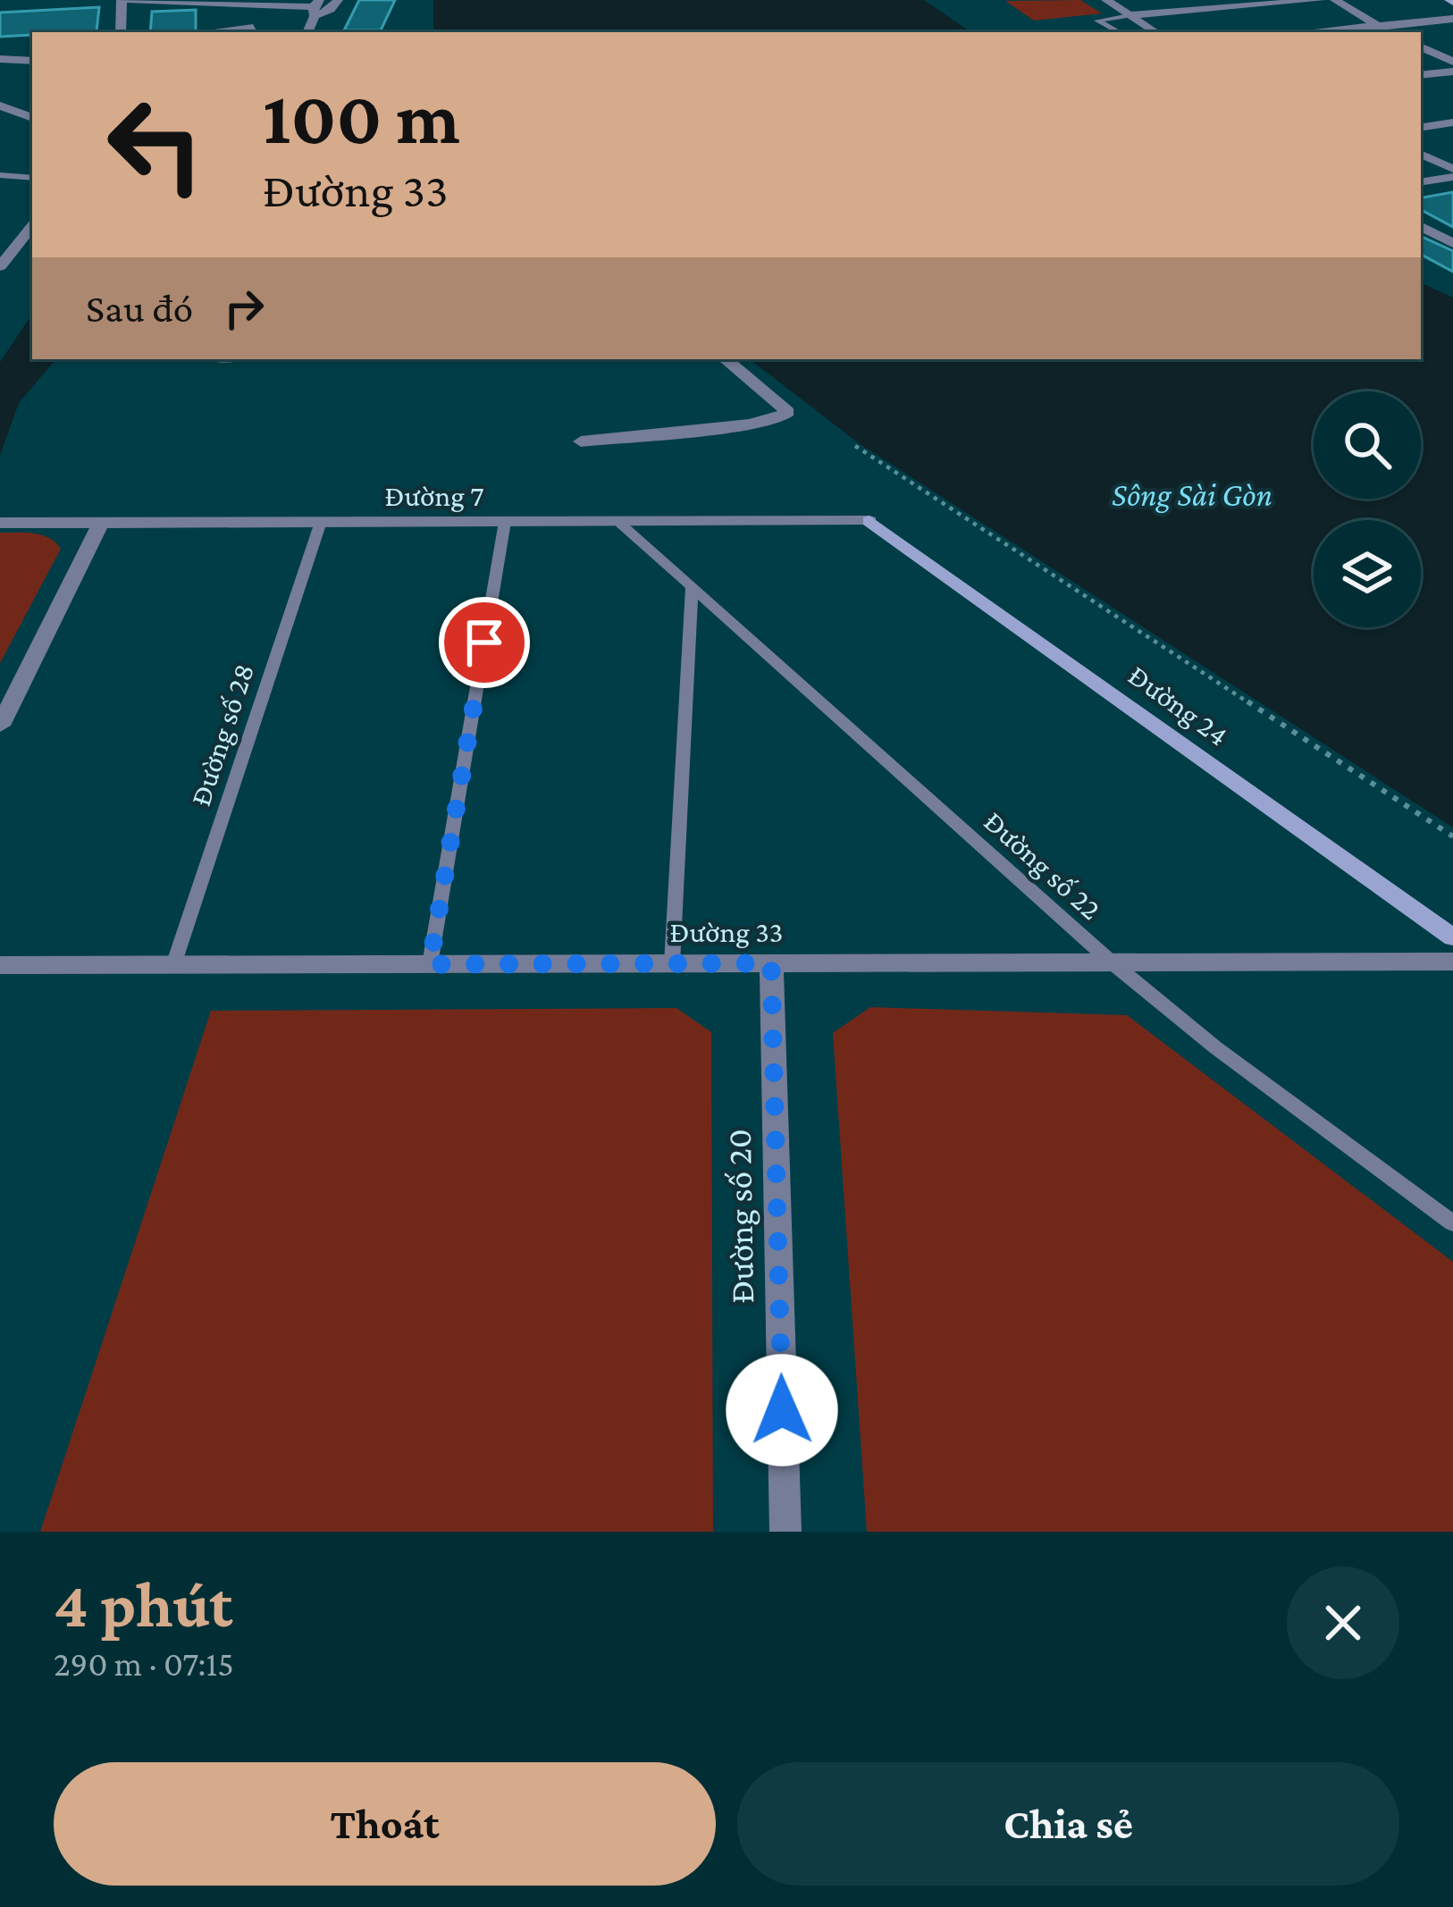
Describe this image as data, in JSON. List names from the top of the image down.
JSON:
{
  "streets": {
    "street": [
      "Đường 7",
      "Đường 24",
      "Đường 33",
      "Đường số 20"
    ],
    "lane": ["Đường số 28", "Đường số 22"]
  },
  "crossings": [
    ["Đường 7", "Đường 24"],
    ["Đường 7", "Đường số 28"],
    ["Đường 7", "Đường số 22"],
    ["Đường số 28", "Đường 33"],
    ["Đường số 22", "Đường 33"],
    ["Đường 33", "Đường số 20"]
  ],
  "water": ["Sông Sài Gòn"],
  "page": {
    "turn": ["100 m", "Đường 33"],
    "then": "Sau đó",
    "heading": ["4 phút", "290 m · 07:15"],
    "buttons": ["Thoát", "Chia sẻ"]
  }
}
